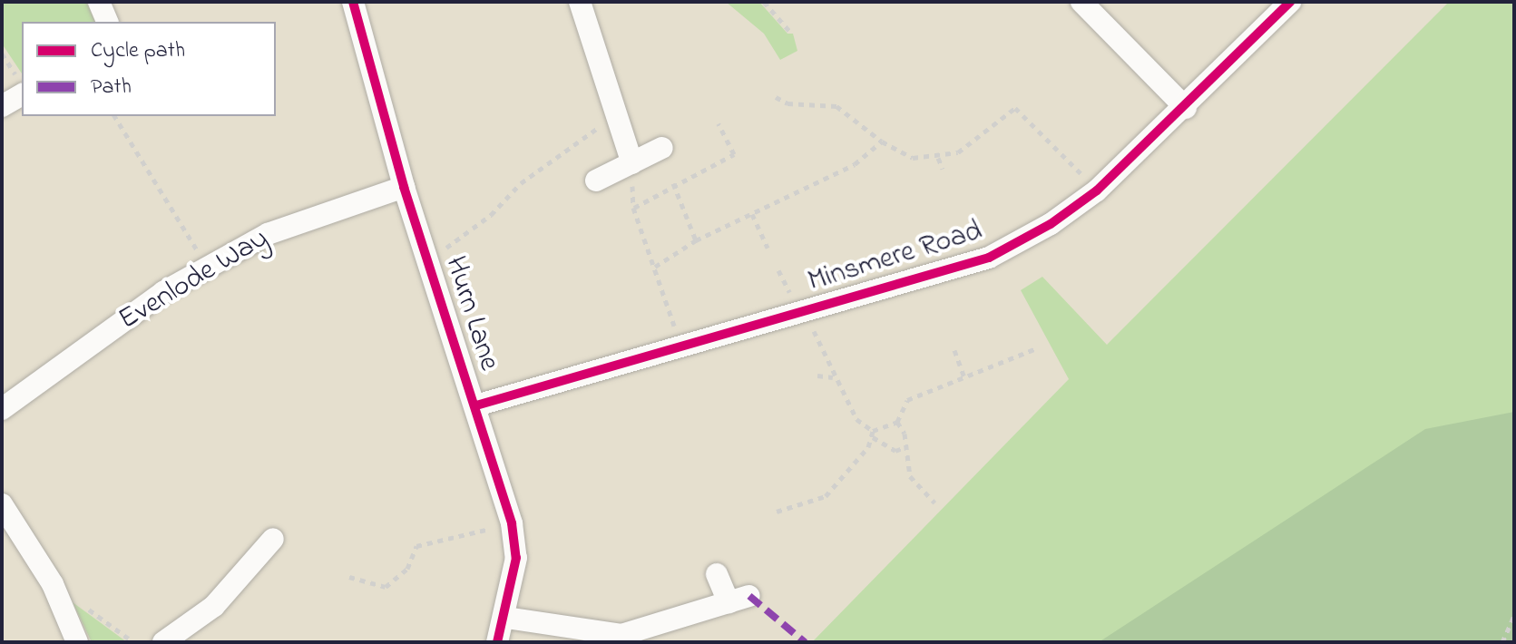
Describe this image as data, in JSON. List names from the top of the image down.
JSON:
{
  "streets": {
    "street": ["Minsmere Road", "Evenlode Way", "Hurn Lane"]
  },
  "crossings": [
    ["Minsmere Road", "Hurn Lane"],
    ["Evenlode Way", "Hurn Lane"]
  ],
  "legend": ["Cycle path", "Path"]
}
